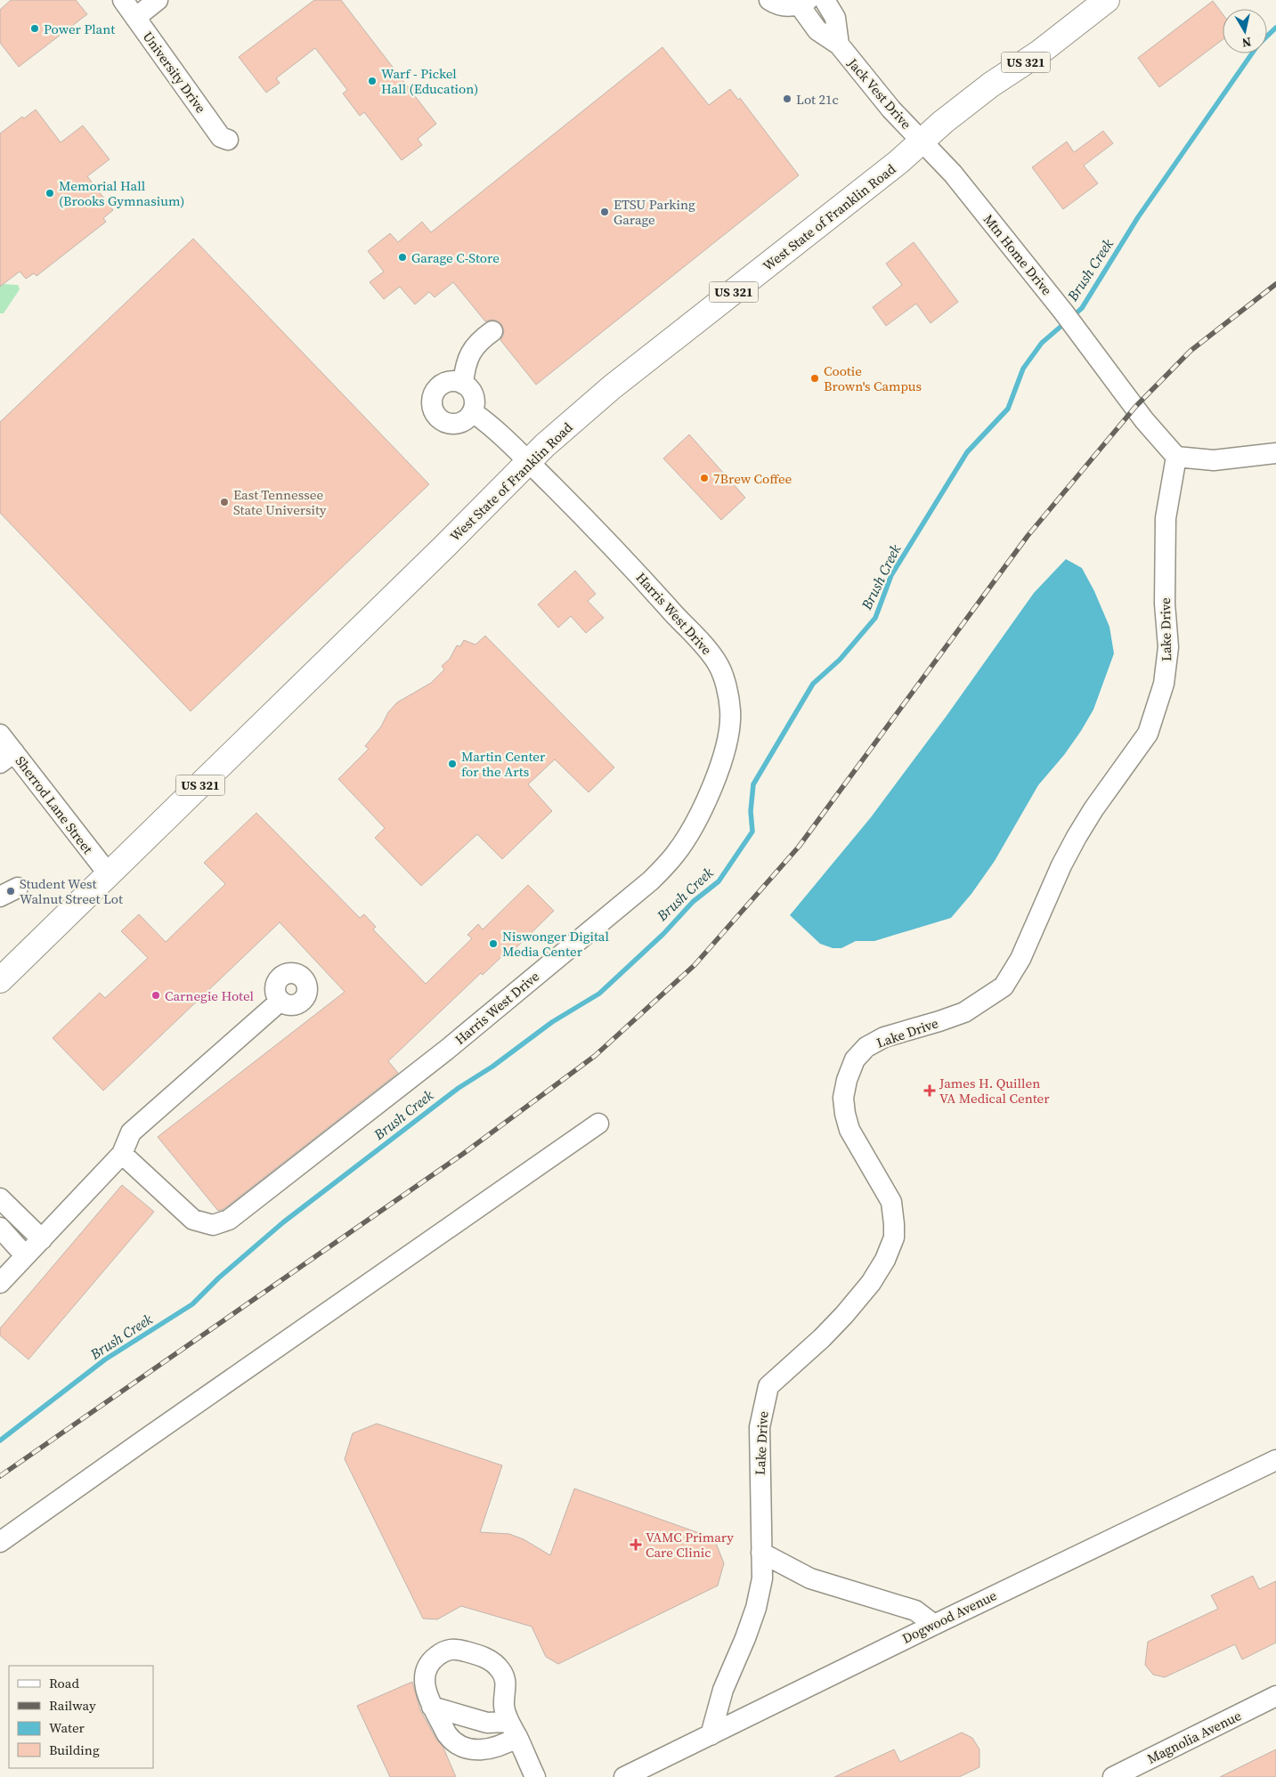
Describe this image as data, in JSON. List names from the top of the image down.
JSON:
{
  "streets": {
    "highway": ["US 321", "West State of Franklin Road"],
    "street": [
      "University Drive",
      "Jack Vest Drive",
      "Mtn Home Drive",
      "Harris West Drive",
      "Lake Drive",
      "Sherrod Lane Street",
      "Dogwood Avenue",
      "Magnolia Avenue"
    ]
  },
  "crossings": [
    ["Jack Vest Drive", "West State of Franklin Road"],
    ["Jack Vest Drive", "Mtn Home Drive"],
    ["West State of Franklin Road", "Mtn Home Drive"],
    ["West State of Franklin Road", "Harris West Drive"],
    ["West State of Franklin Road", "Sherrod Lane Street"],
    ["Mtn Home Drive", "Lake Drive"],
    ["Lake Drive", "Dogwood Avenue"]
  ],
  "water": ["Brush Creek"],
  "places": {
    "other": [
      "Power Plant",
      "Warf - Pickel Hall (Education)",
      "Lot 21c",
      "Memorial Hall (Brooks Gymnasium)",
      "ETSU Parking Garage",
      "Garage C-Store",
      "Cootie Brown's Campus",
      "7Brew Coffee",
      "East Tennessee State University",
      "Martin Center for the Arts",
      "Student West Walnut Street Lot",
      "Niswonger Digital Media Center",
      "Carnegie Hotel"
    ],
    "health": ["James H. Quillen VA Medical Center", "VAMC Primary Care Clinic"]
  },
  "legend": [
    "Road",
    "Railway",
    "Water",
    "Building"
  ],
  "north": "bottom"
}
